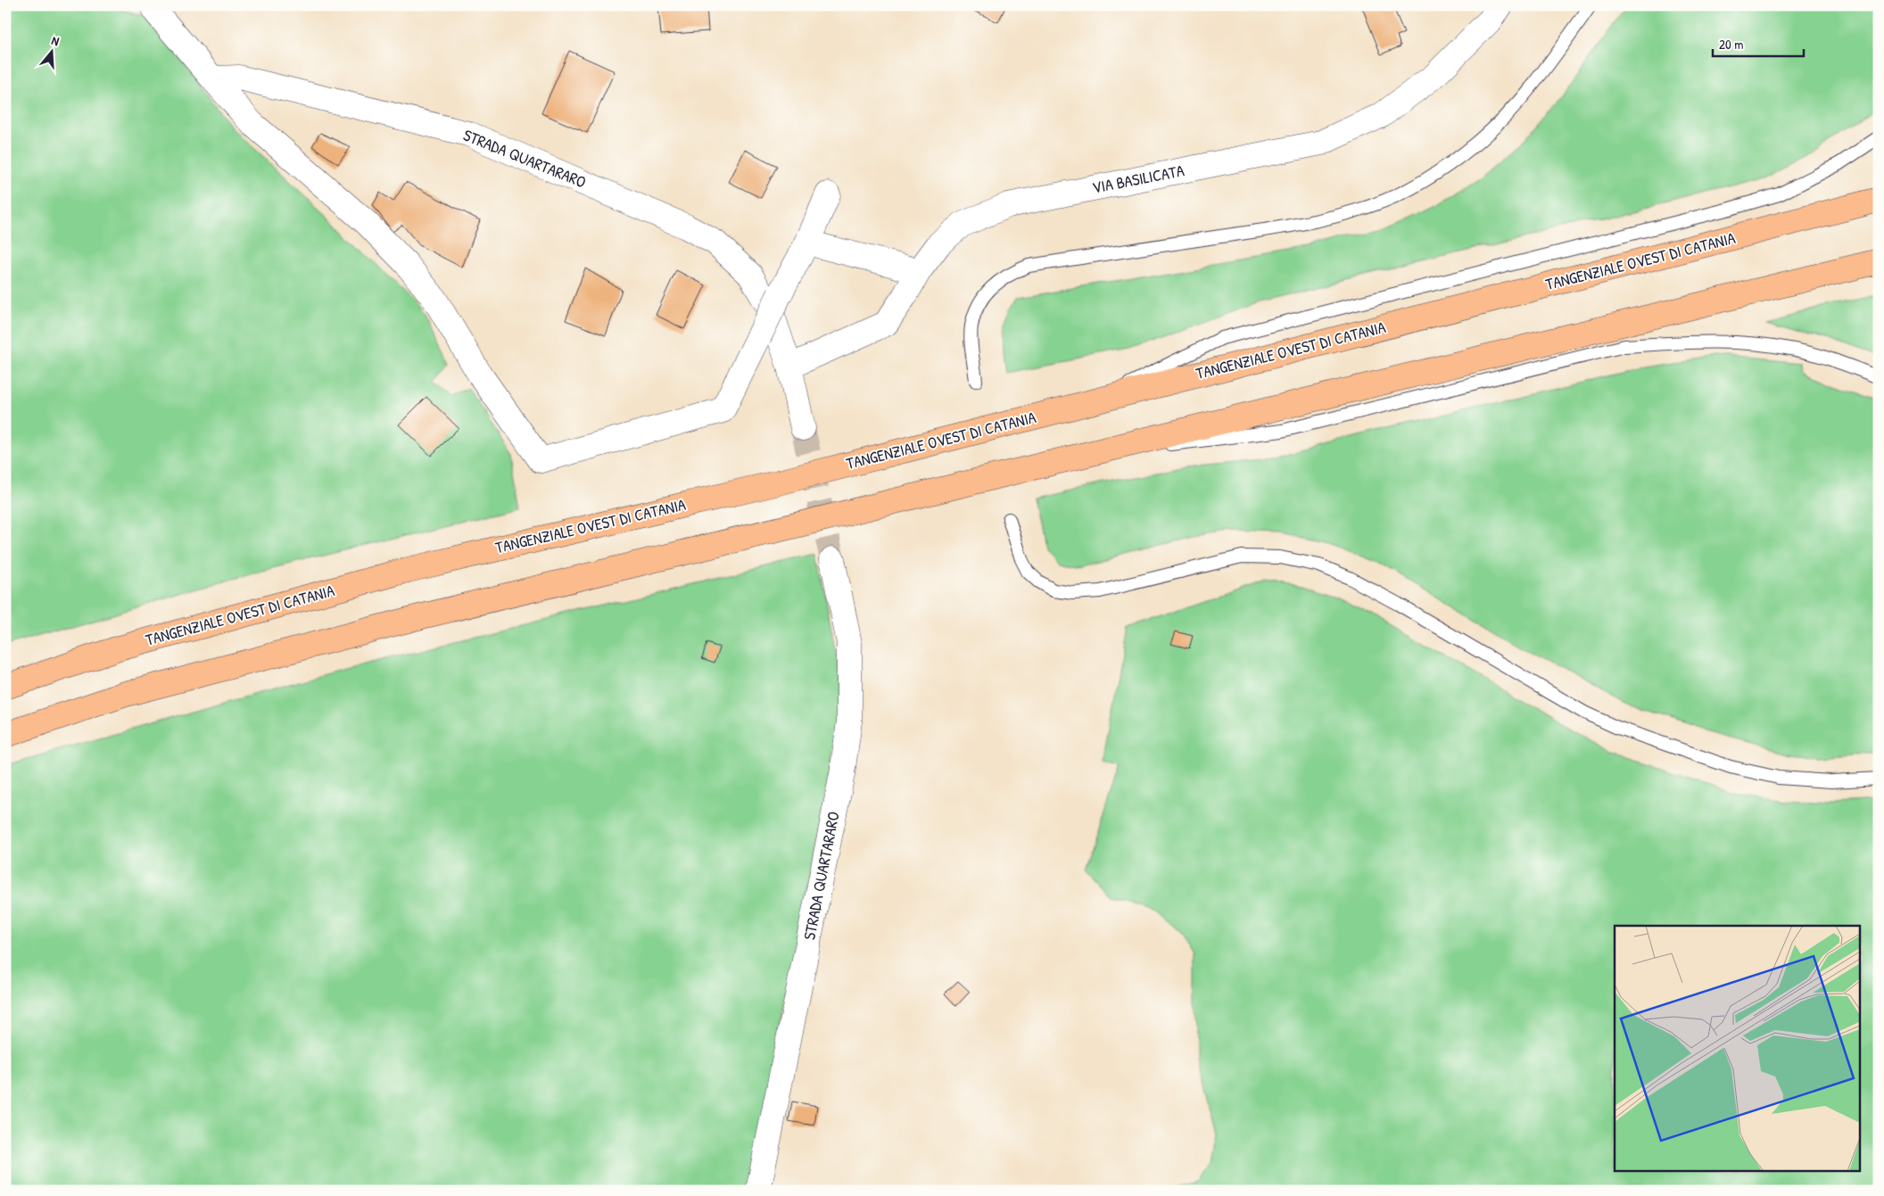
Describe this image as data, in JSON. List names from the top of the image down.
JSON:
{
  "streets": {
    "highway": ["TANGENZIALE OVEST DI CATANIA"],
    "street": ["STRADA QUARTARARO", "VIA BASILICATA"]
  },
  "crossings": [
    ["STRADA QUARTARARO", "VIA BASILICATA"]
  ],
  "scale_bar": "20 m",
  "north": "top"
}
